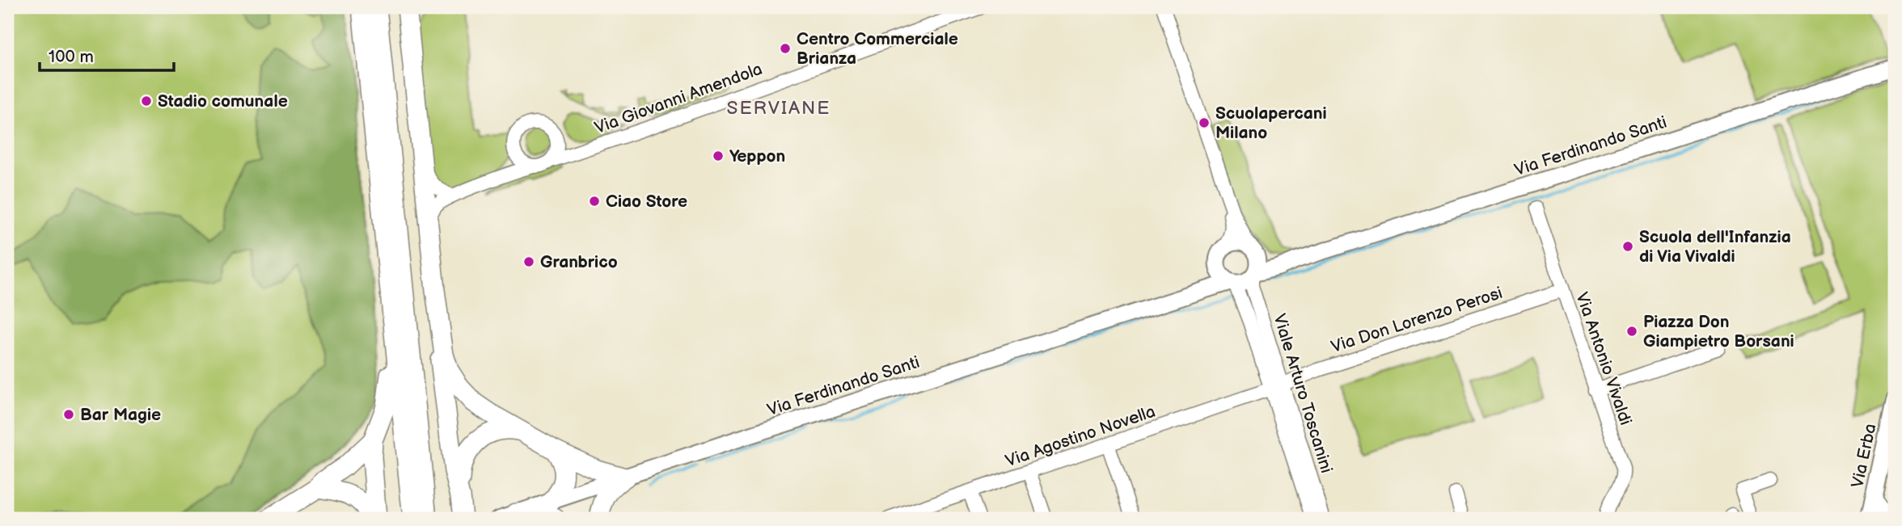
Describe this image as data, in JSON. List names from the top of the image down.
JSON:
{
  "streets": {
    "main road": ["Via Ferdinando Santi", "Via Erba"],
    "street": [
      "Via Giovanni Amendola",
      "Via Don Lorenzo Perosi",
      "Via Antonio Vivaldi",
      "Viale Arturo Toscanini",
      "Via Agostino Novella"
    ]
  },
  "crossings": [
    ["Via Ferdinando Santi", "Viale Arturo Toscanini"],
    ["Via Don Lorenzo Perosi", "Via Antonio Vivaldi"],
    ["Via Don Lorenzo Perosi", "Viale Arturo Toscanini"],
    ["Via Don Lorenzo Perosi", "Via Agostino Novella"],
    ["Viale Arturo Toscanini", "Via Agostino Novella"]
  ],
  "districts": ["SERVIANE"],
  "places": [
    "Centro Commerciale Brianza",
    "Stadio comunale",
    "Scuolapercani Milano",
    "Yeppon",
    "Ciao Store",
    "Scuola dell'Infanzia di Via Vivaldi",
    "Granbrico",
    "Piazza Don Giampietro Borsani",
    "Bar Magie"
  ],
  "scale_bar": "100 m"
}
